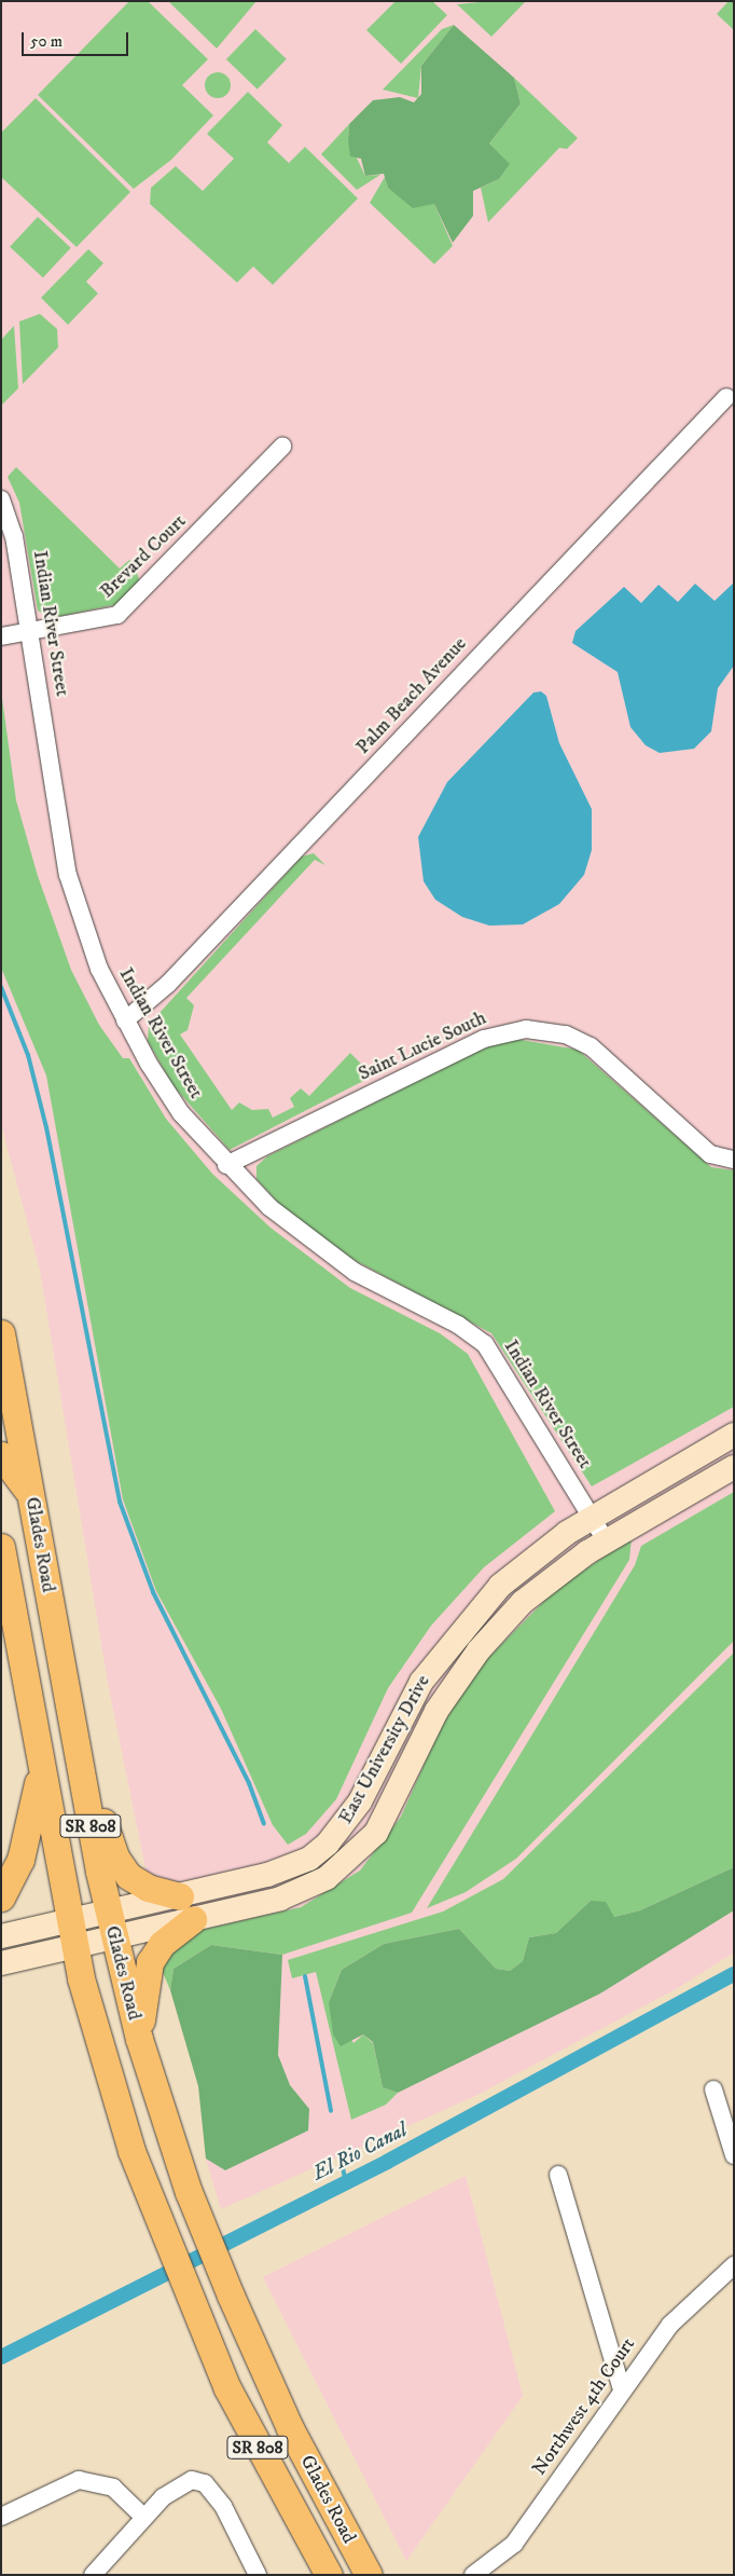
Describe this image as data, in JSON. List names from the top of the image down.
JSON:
{
  "streets": {
    "main road": ["Glades Road", "SR 808"],
    "street": [
      "Brevard Court",
      "Indian River Street",
      "Palm Beach Avenue",
      "Saint Lucie South",
      "East University Drive",
      "Northwest 4th Court"
    ]
  },
  "crossings": [
    ["Brevard Court", "Indian River Street"],
    ["Indian River Street", "Palm Beach Avenue"],
    ["Indian River Street", "Saint Lucie South"],
    ["Indian River Street", "East University Drive"],
    ["Glades Road", "East University Drive"]
  ],
  "water": ["El Rio Canal"],
  "scale_bar": "50 m"
}
